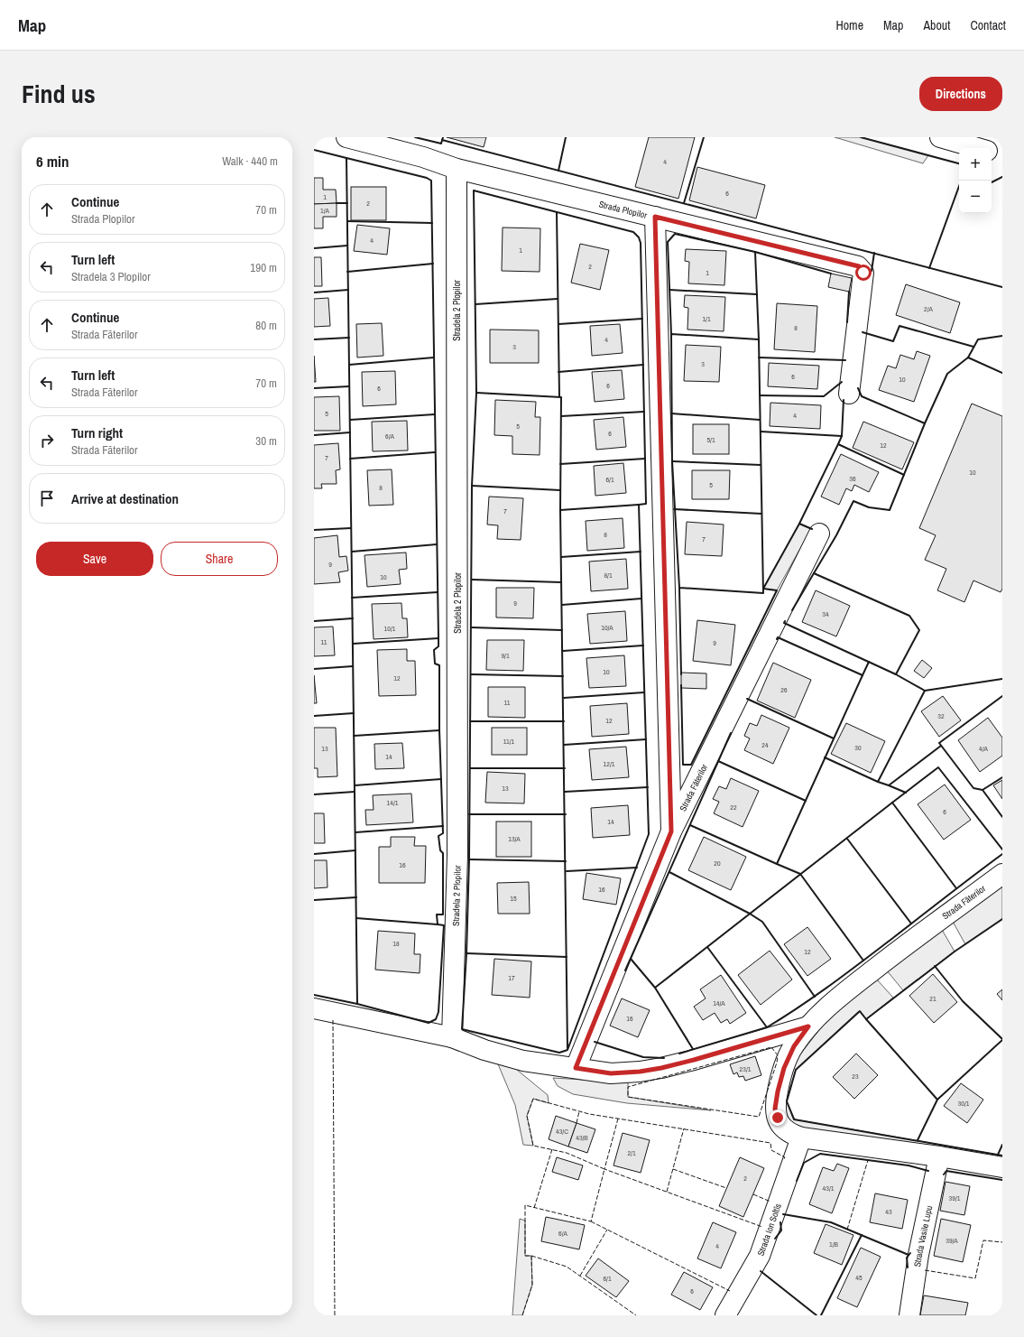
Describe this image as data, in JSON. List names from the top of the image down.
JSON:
{
  "streets": {
    "street": [
      "Strada Plopilor",
      "Stradela 2 Plopilor",
      "Strada Făterilor",
      "Strada Ion Soltîs",
      "Strada Vasile Lupu"
    ]
  },
  "crossings": [
    ["Strada Plopilor", "Stradela 2 Plopilor"],
    ["Strada Făterilor", "Strada Ion Soltîs"]
  ],
  "house_numbers": [
    "4",
    "6",
    "1",
    "2",
    "1/A",
    "4",
    "1",
    "2",
    "1",
    "2/A",
    "1/1",
    "8",
    "4",
    "3",
    "3",
    "6",
    "10",
    "6",
    "6",
    "5",
    "4",
    "5",
    "6",
    "6/A",
    "5/1",
    "12",
    "7",
    "10",
    "36",
    "6/1",
    "5",
    "8",
    "7",
    "8",
    "7",
    "9",
    "8/1",
    "10",
    "9",
    "34",
    "10/A",
    "10/1",
    "11",
    "9",
    "9/1",
    "10",
    "12",
    "26",
    "11",
    "32",
    "12",
    "11/1",
    "24",
    "30",
    "13",
    "4/A",
    "14",
    "12/1",
    "13",
    "14/1",
    "22",
    "6",
    "14",
    "13/A",
    "20",
    "16",
    "16",
    "15",
    "18",
    "12",
    "17",
    "21",
    "14/A",
    "16",
    "23/1",
    "23",
    "30/1",
    "43/C",
    "43/B",
    "2/1",
    "2",
    "43/1",
    "39/1",
    "43",
    "6/A",
    "39/A",
    "1/B",
    "4",
    "45",
    "6/1",
    "6"
  ],
  "page": {
    "header": "Map",
    "nav": [
      "Home",
      "Map",
      "About",
      "Contact"
    ],
    "title": "Find us",
    "buttons": [
      "Directions",
      ["Save", "Share"]
    ],
    "heading": ["6 min", "Walk · 440 m"],
    "map_buttons": ["+", "−"],
    "list": [
      ["Continue", "Strada Plopilor", "70 m"],
      ["Turn left", "Stradela 3 Plopilor", "190 m"],
      ["Continue", "Strada Făterilor", "80 m"],
      ["Turn left", "Strada Făterilor", "70 m"],
      ["Turn right", "Strada Făterilor", "30 m"],
      "Arrive at destination"
    ]
  }
}
